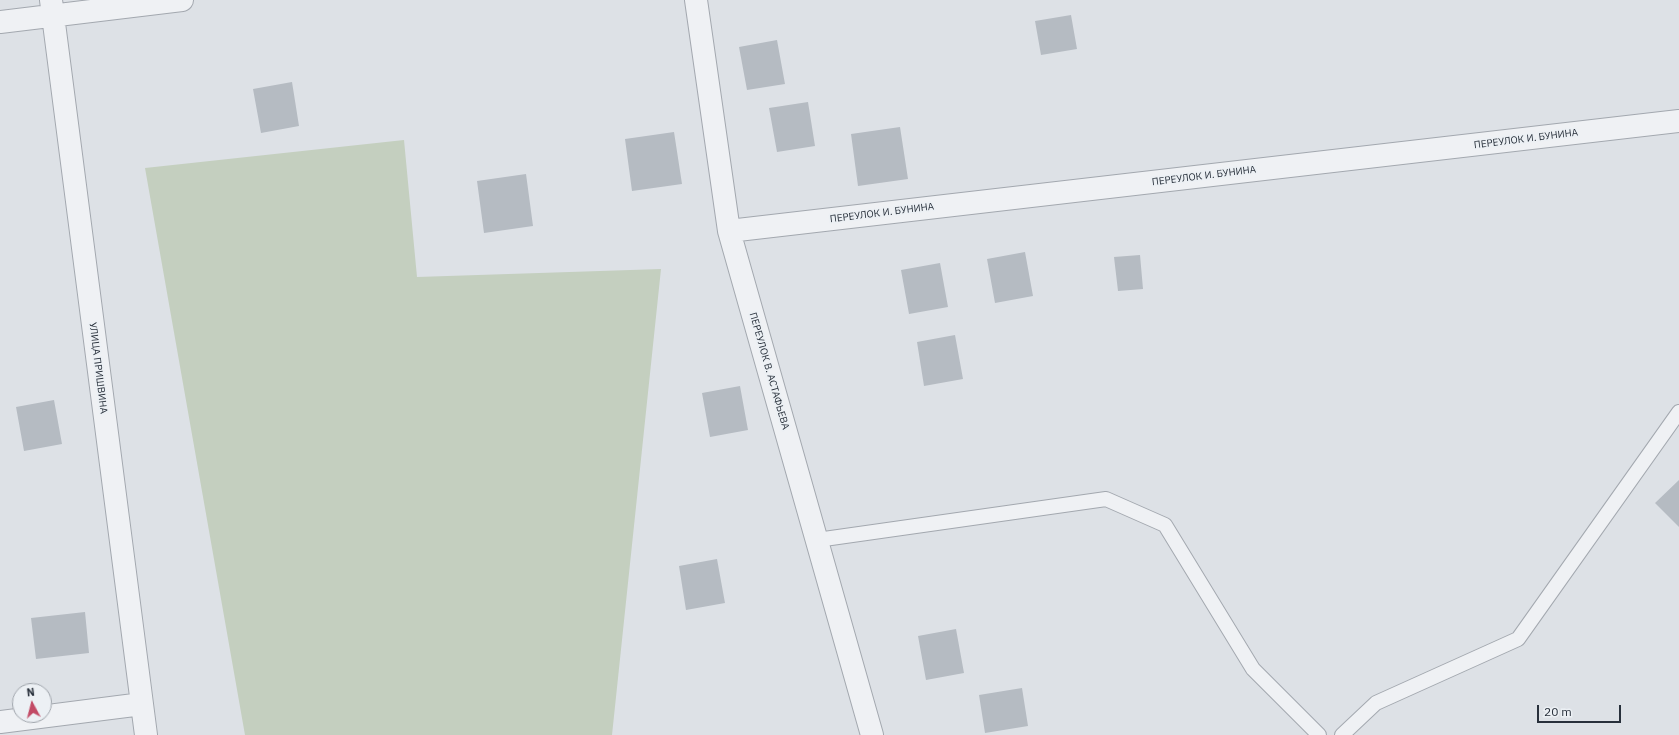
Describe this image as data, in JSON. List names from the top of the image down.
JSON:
{
  "streets": {
    "street": ["ПЕРЕУЛОК И. БУНИНА", "УЛИЦА ПРИШВИНА", "ПЕРЕУЛОК В. АСТАФЬЕВА"]
  },
  "crossings": [
    ["ПЕРЕУЛОК И. БУНИНА", "ПЕРЕУЛОК В. АСТАФЬЕВА"]
  ],
  "scale_bar": "20 m",
  "north": "top"
}
